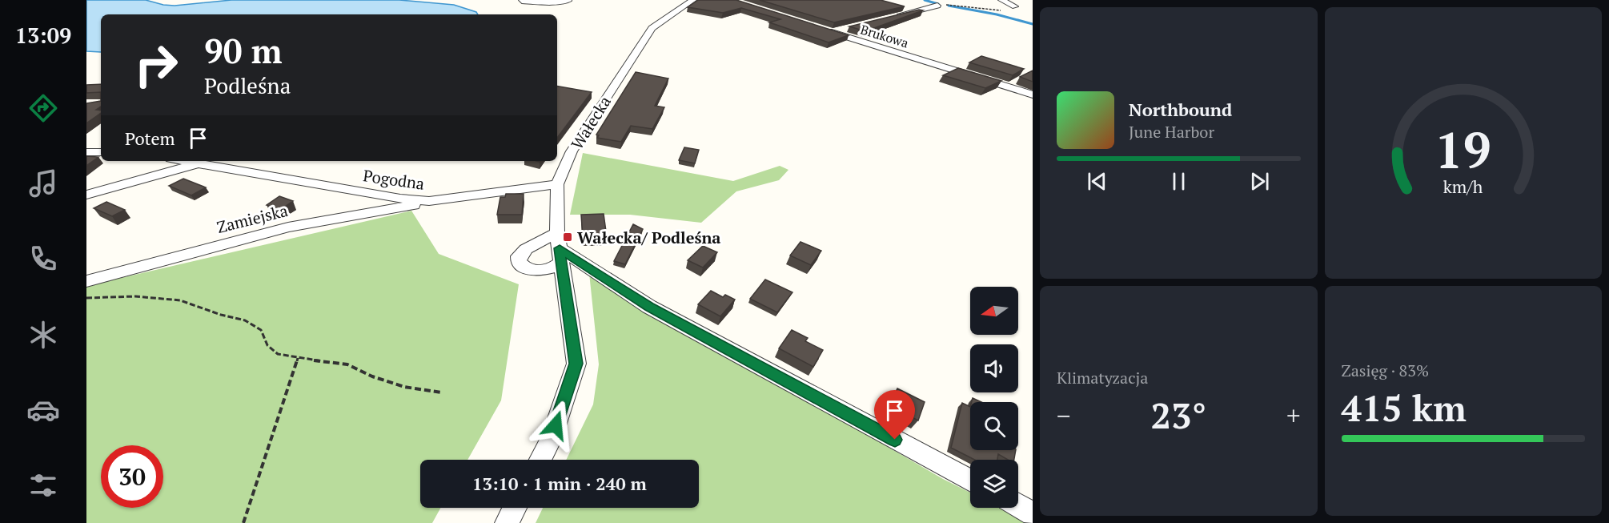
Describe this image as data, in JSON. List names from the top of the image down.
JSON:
{
  "streets": {
    "street": [
      "Brukowa",
      "Wałecka",
      "Pogodna",
      "Zamiejska"
    ]
  },
  "crossings": [
    ["Wałecka", "Pogodna"],
    ["Pogodna", "Zamiejska"]
  ],
  "places": {
    "transit": ["Wałecka/ Podleśna"]
  },
  "north": "left",
  "page": {
    "tabs": "13:09",
    "turn": ["90 m", "Podleśna"],
    "song": ["Northbound", "June Harbor"],
    "then": "Potem",
    "tile": [
      "Klimatyzacja",
      ["Zasięg · 83%", "415 km"]
    ],
    "heat": ["−", "23°", "+"],
    "limit": "30",
    "trip": "13:10 · 1 min · 240 m",
    "gauge": ["19", "km/h"]
  }
}
